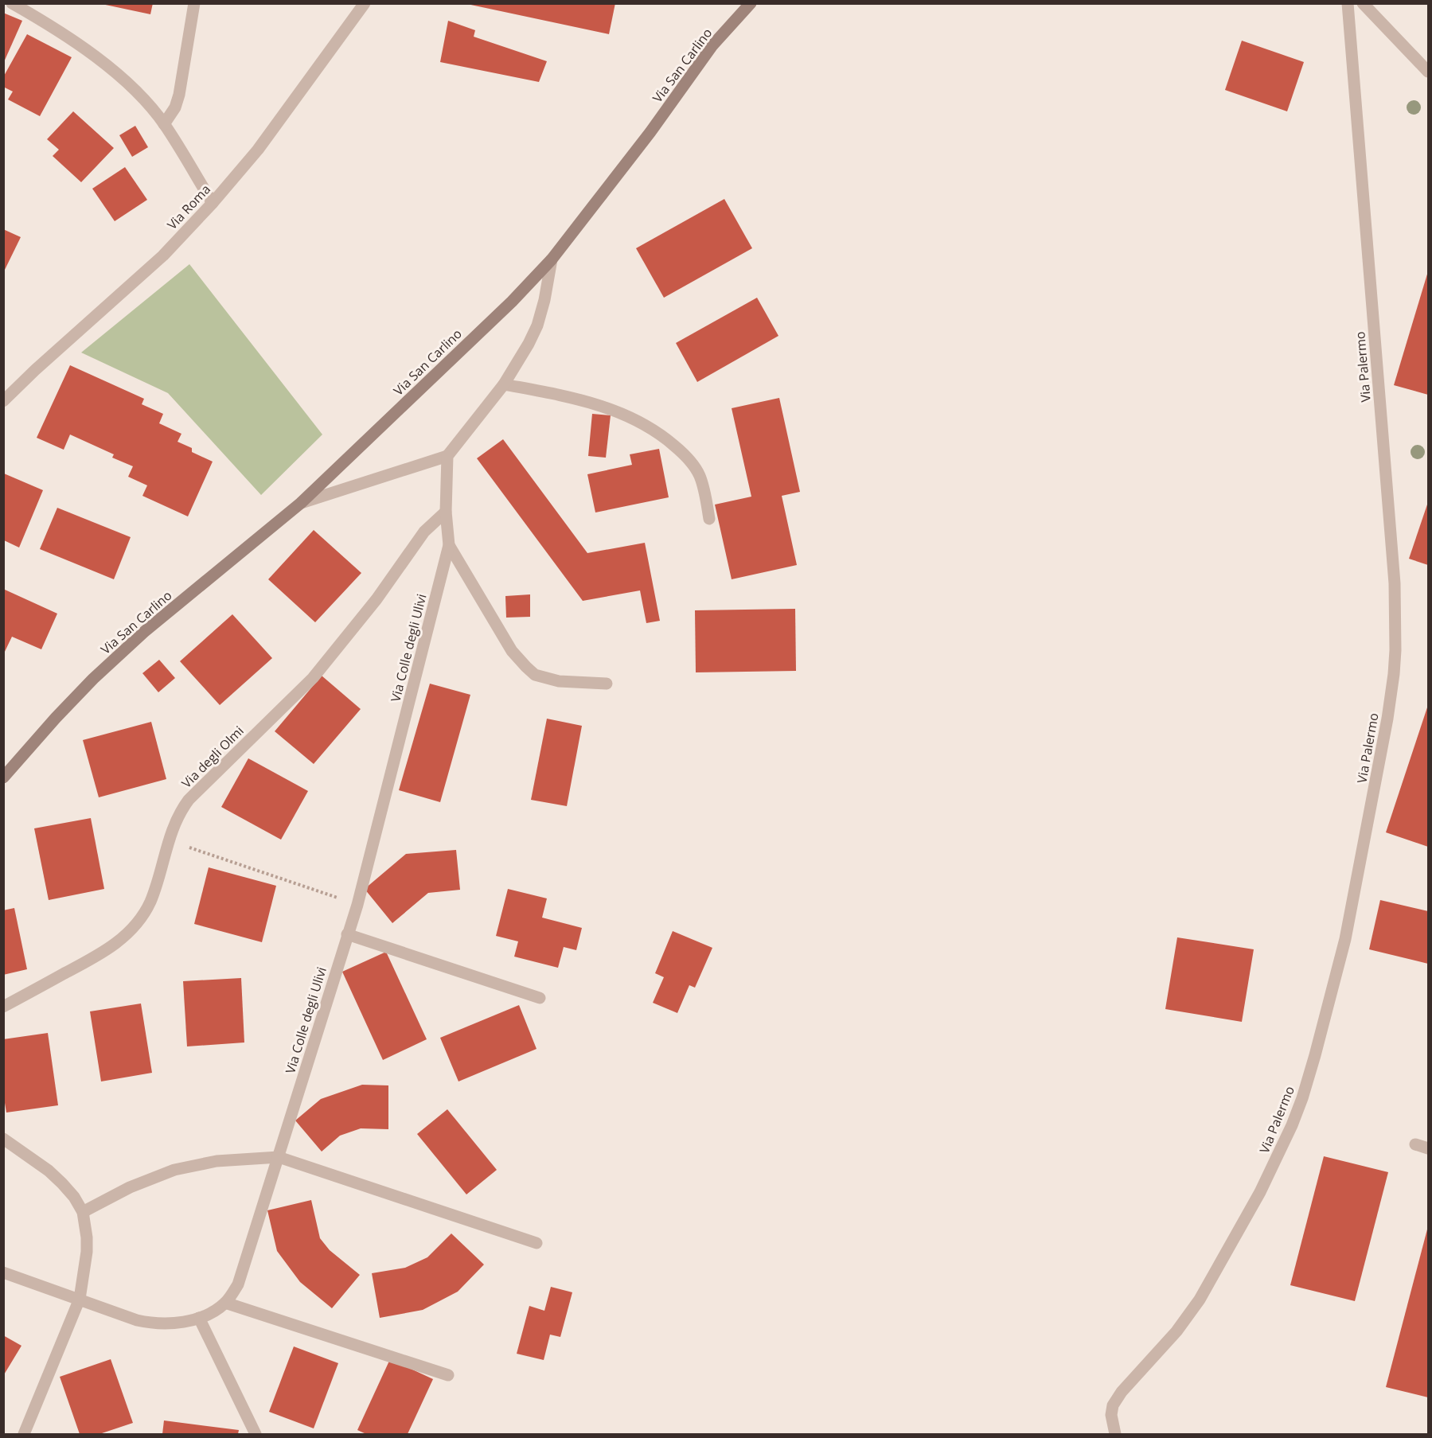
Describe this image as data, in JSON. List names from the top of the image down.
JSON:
{
  "streets": {
    "street": [
      "Via San Carlino",
      "Via Roma",
      "Via Palermo",
      "Via Colle degli Ulivi",
      "Via degli Olmi"
    ]
  },
  "crossings": [
    ["Via Colle degli Ulivi", "Via degli Olmi"]
  ]
}
